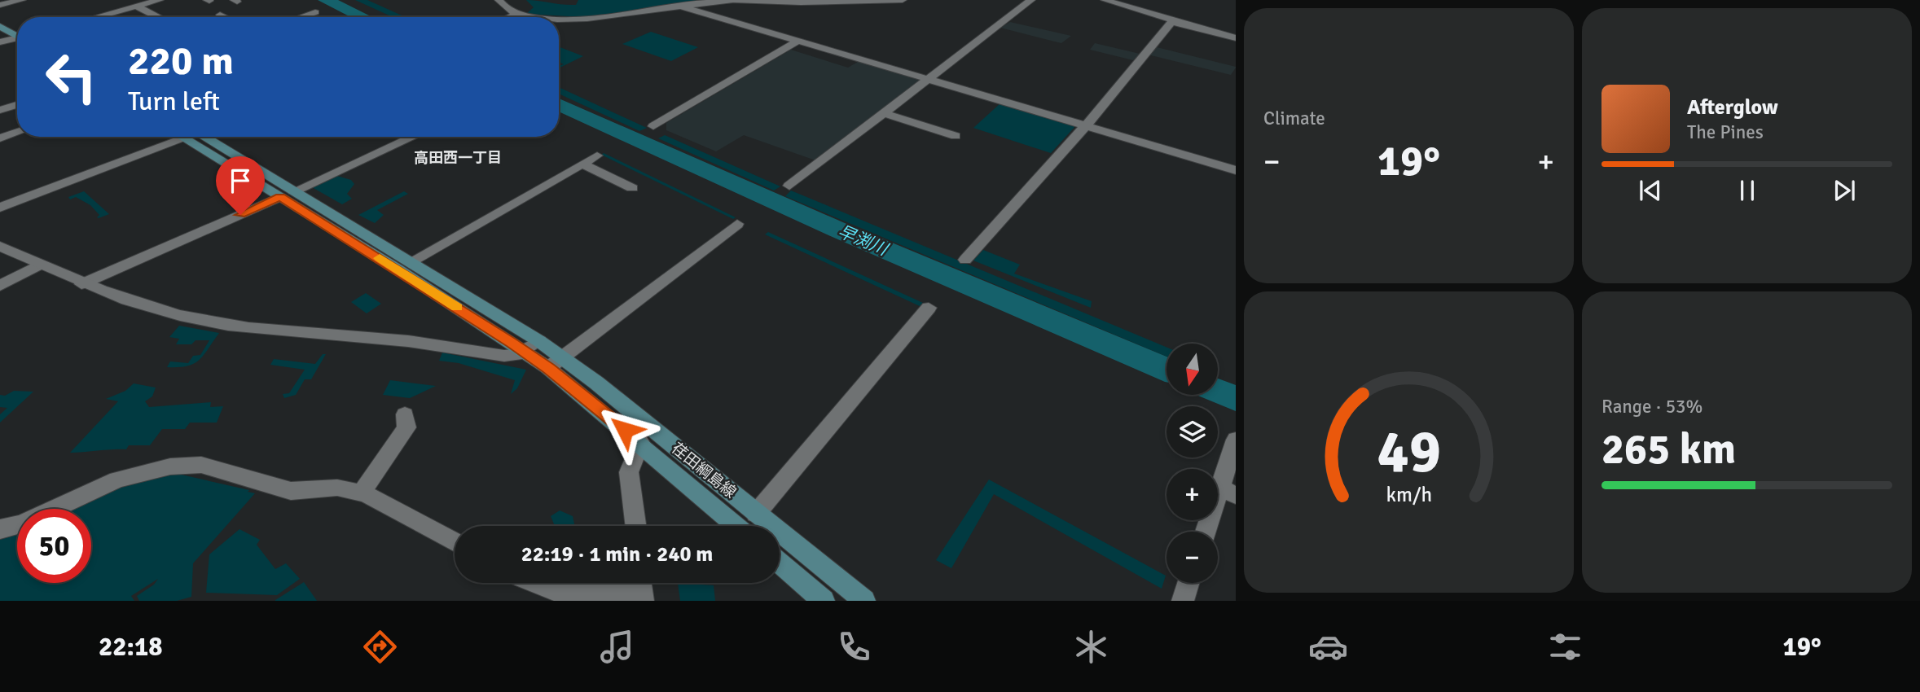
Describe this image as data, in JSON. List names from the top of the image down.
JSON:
{
  "streets": {
    "main road": ["荏田綱島線"]
  },
  "districts": ["高田西一丁目"],
  "water": ["早渕川"],
  "north": "bottom",
  "page": {
    "tile": [
      "Climate",
      ["Range · 53%", "265 km"]
    ],
    "turn": ["220 m", "Turn left"],
    "song": ["Afterglow", "The Pines"],
    "heat": ["−", "19°", "+"],
    "map_buttons": ["+", "−"],
    "limit": "50",
    "trip": "22:19 · 1 min · 240 m",
    "tabs": ["22:18", "19°"],
    "gauge": ["49", "km/h"]
  }
}
